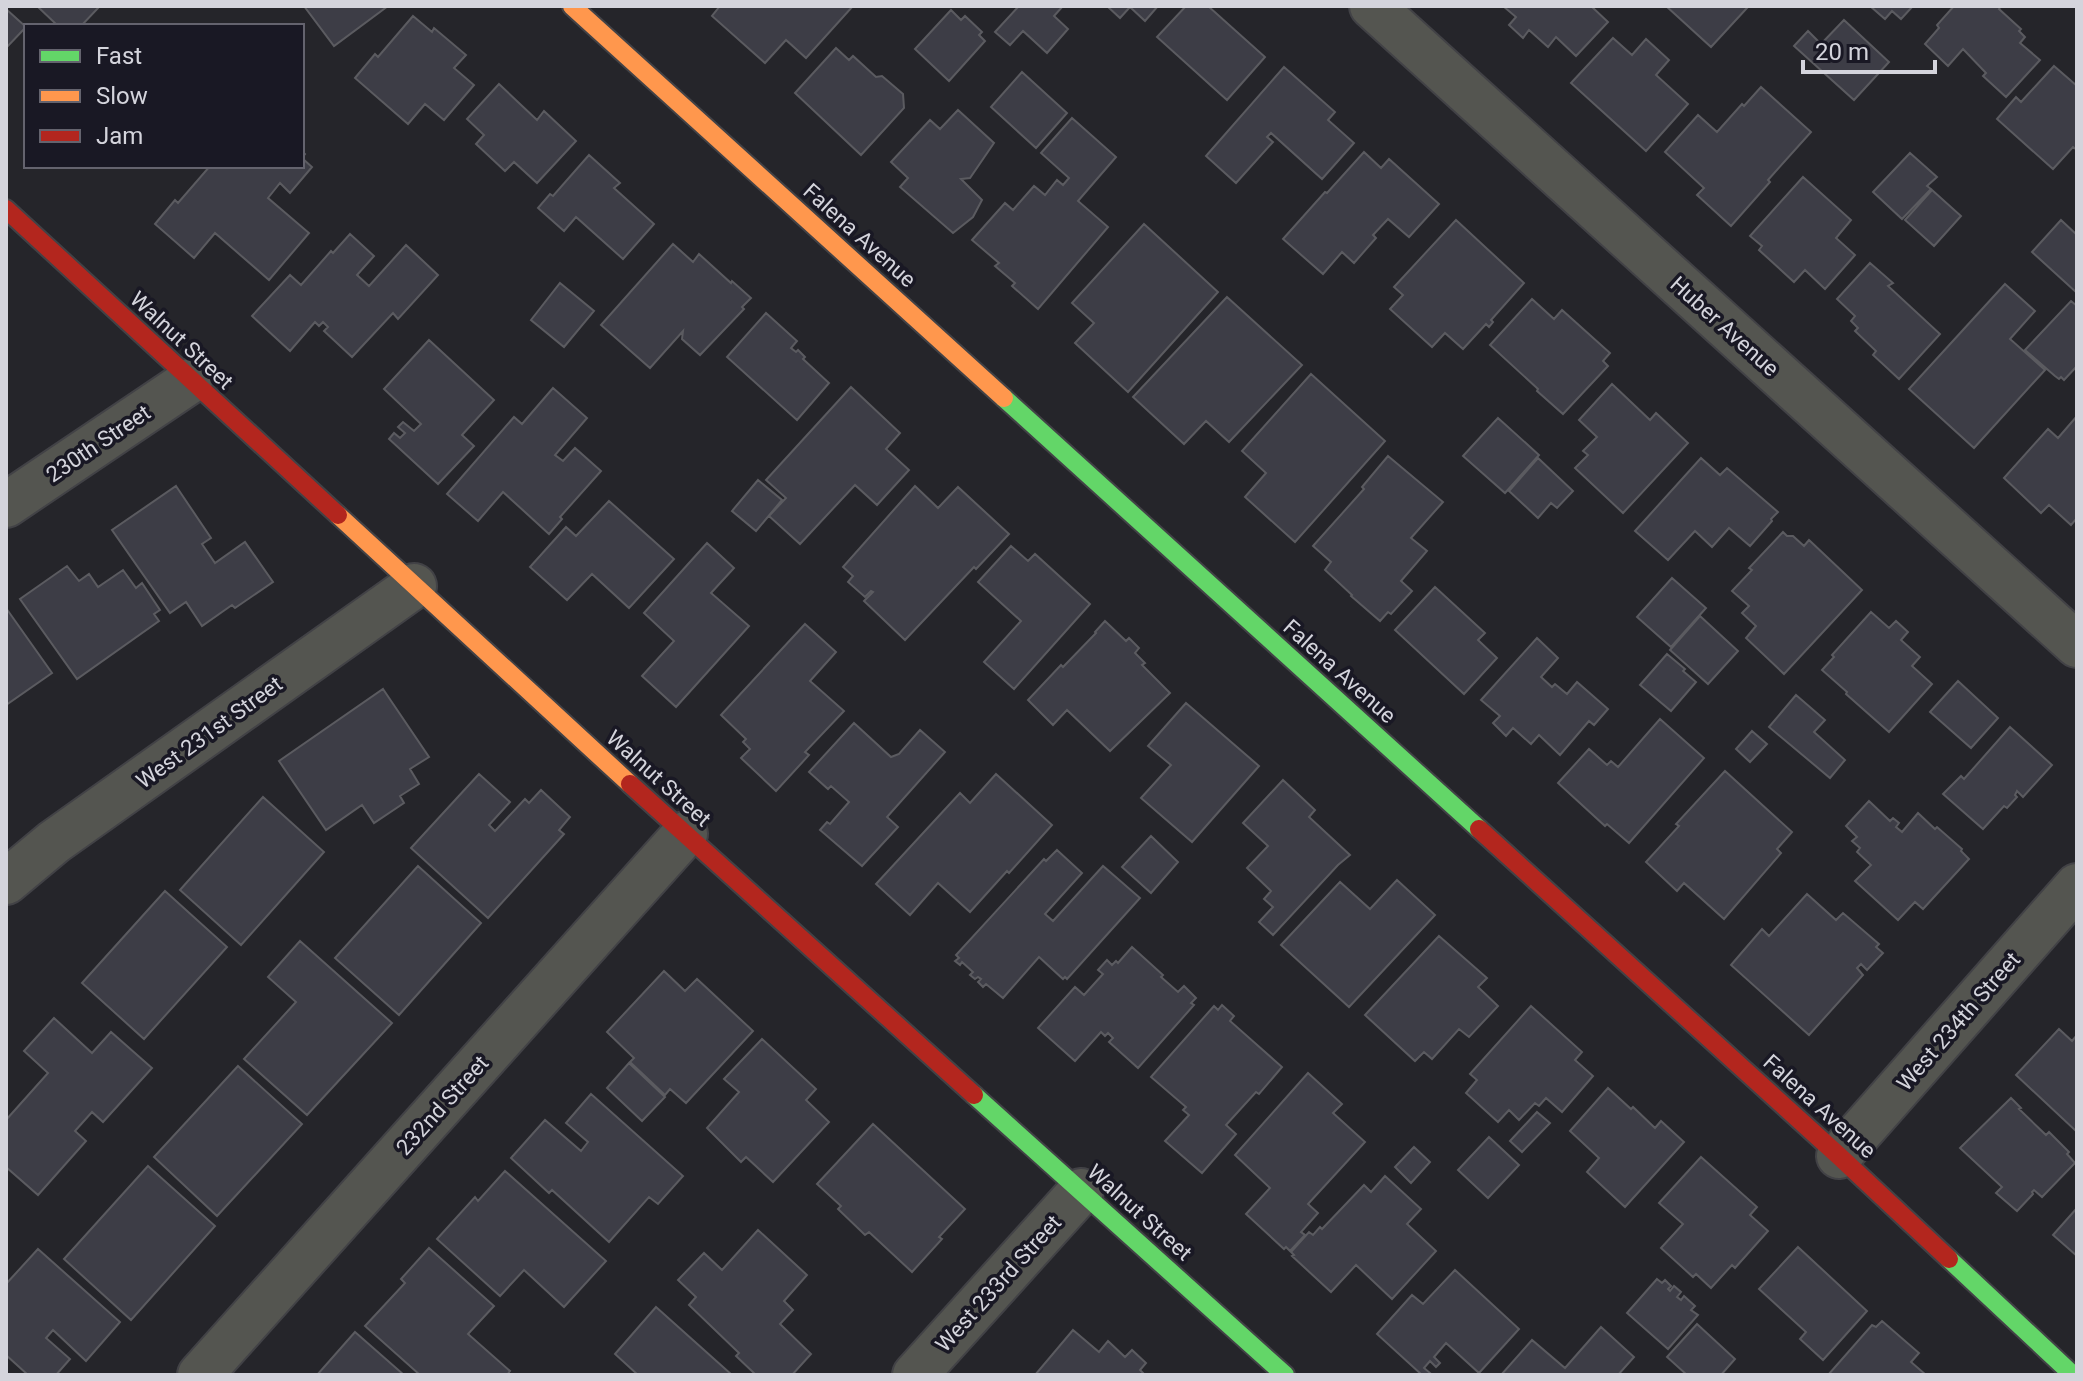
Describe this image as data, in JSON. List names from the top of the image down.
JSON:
{
  "streets": {
    "street": [
      "Falena Avenue",
      "Huber Avenue",
      "Walnut Street",
      "230th Street",
      "West 231st Street",
      "West 234th Street",
      "232nd Street",
      "West 233rd Street"
    ]
  },
  "crossings": [
    ["Falena Avenue", "West 234th Street"],
    ["Walnut Street", "230th Street"],
    ["Walnut Street", "West 231st Street"],
    ["Walnut Street", "232nd Street"],
    ["Walnut Street", "West 233rd Street"]
  ],
  "legend": ["Fast", "Slow", "Jam"],
  "scale_bar": "20 m"
}
